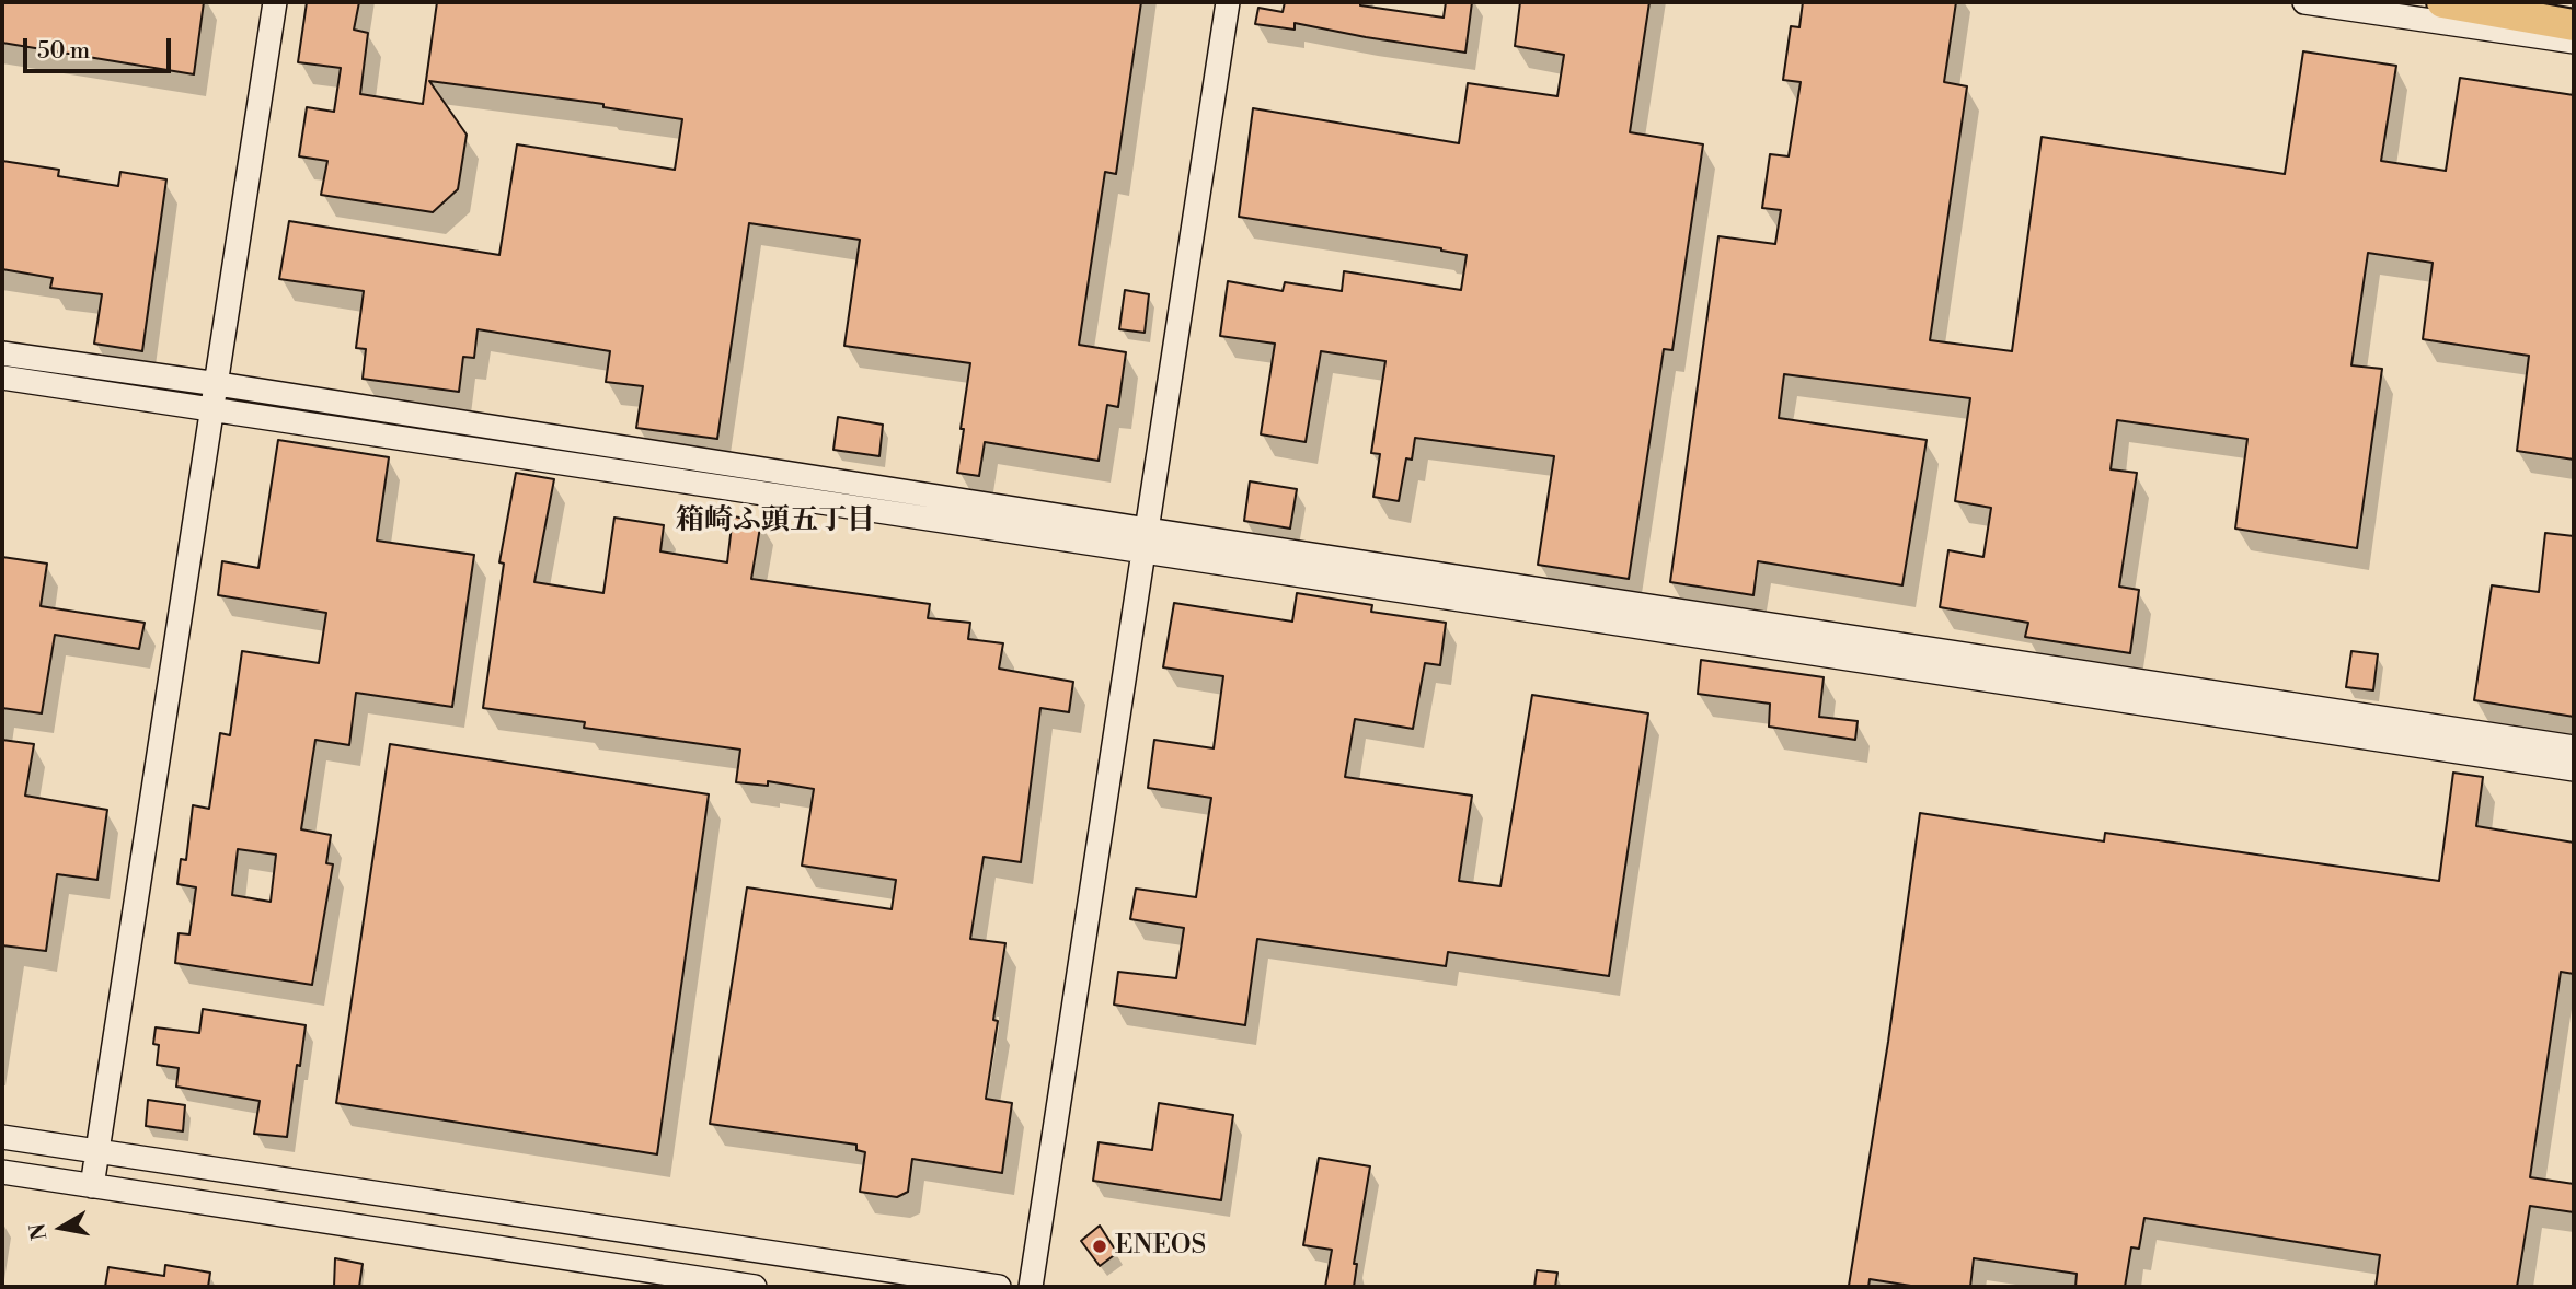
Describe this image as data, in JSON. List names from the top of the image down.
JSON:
{
  "districts": ["箱崎ふ頭五丁目"],
  "places": ["ENEOS"],
  "scale_bar": "50 m",
  "north": "left"
}
